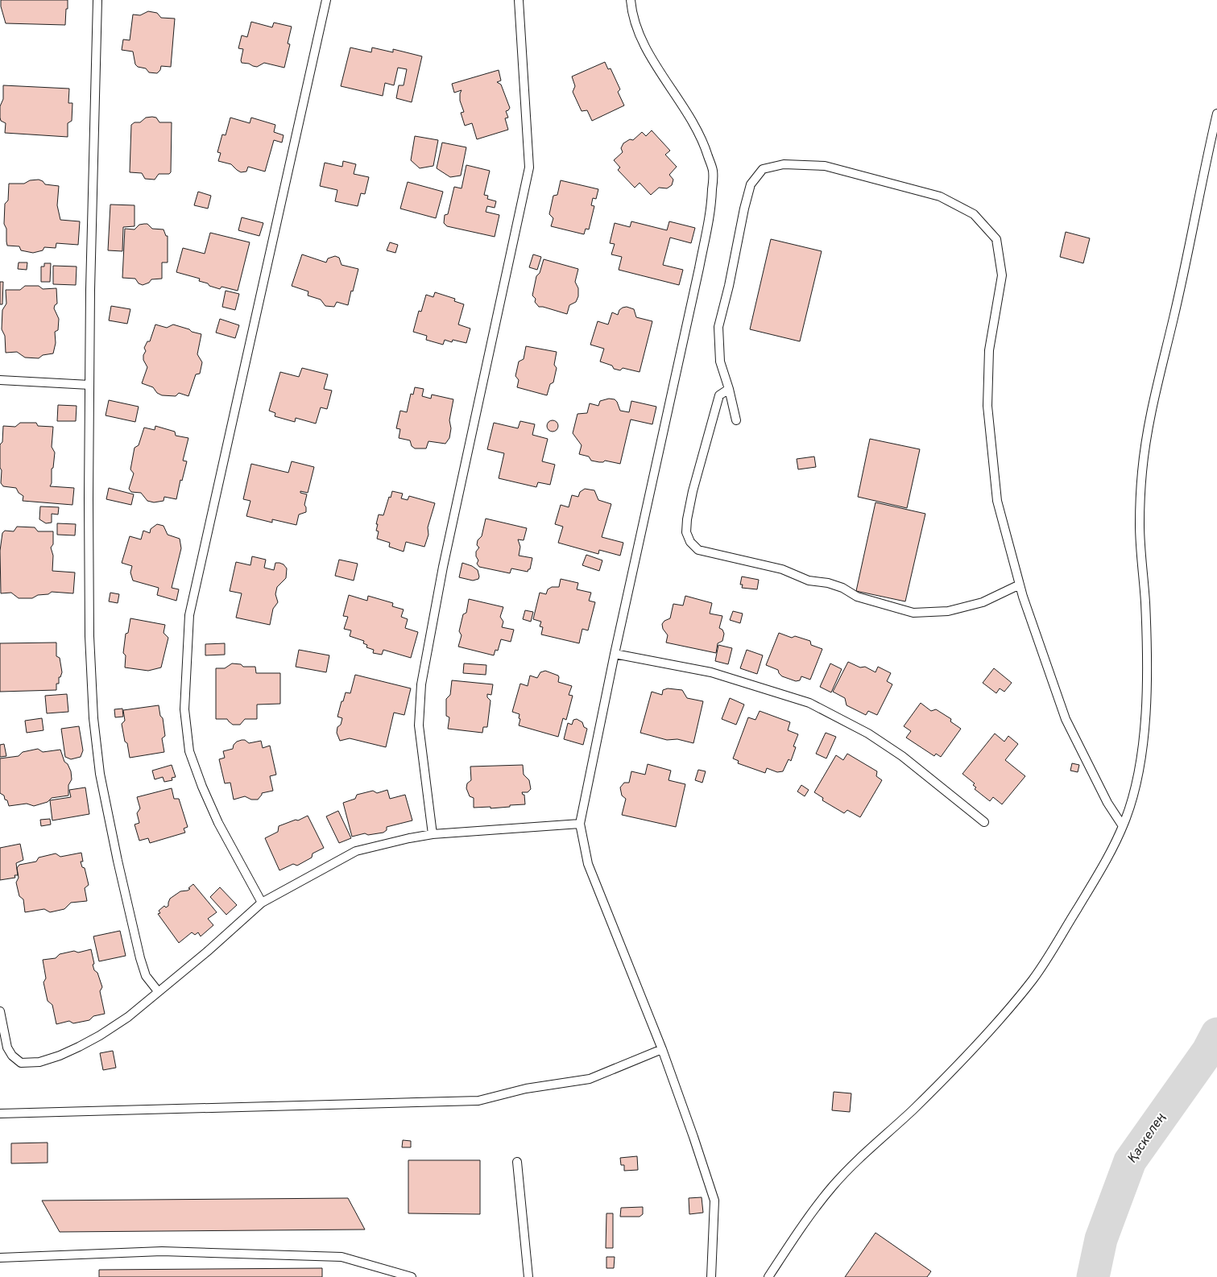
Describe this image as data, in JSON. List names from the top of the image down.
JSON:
{
  "water": ["Қаскелең"]
}
